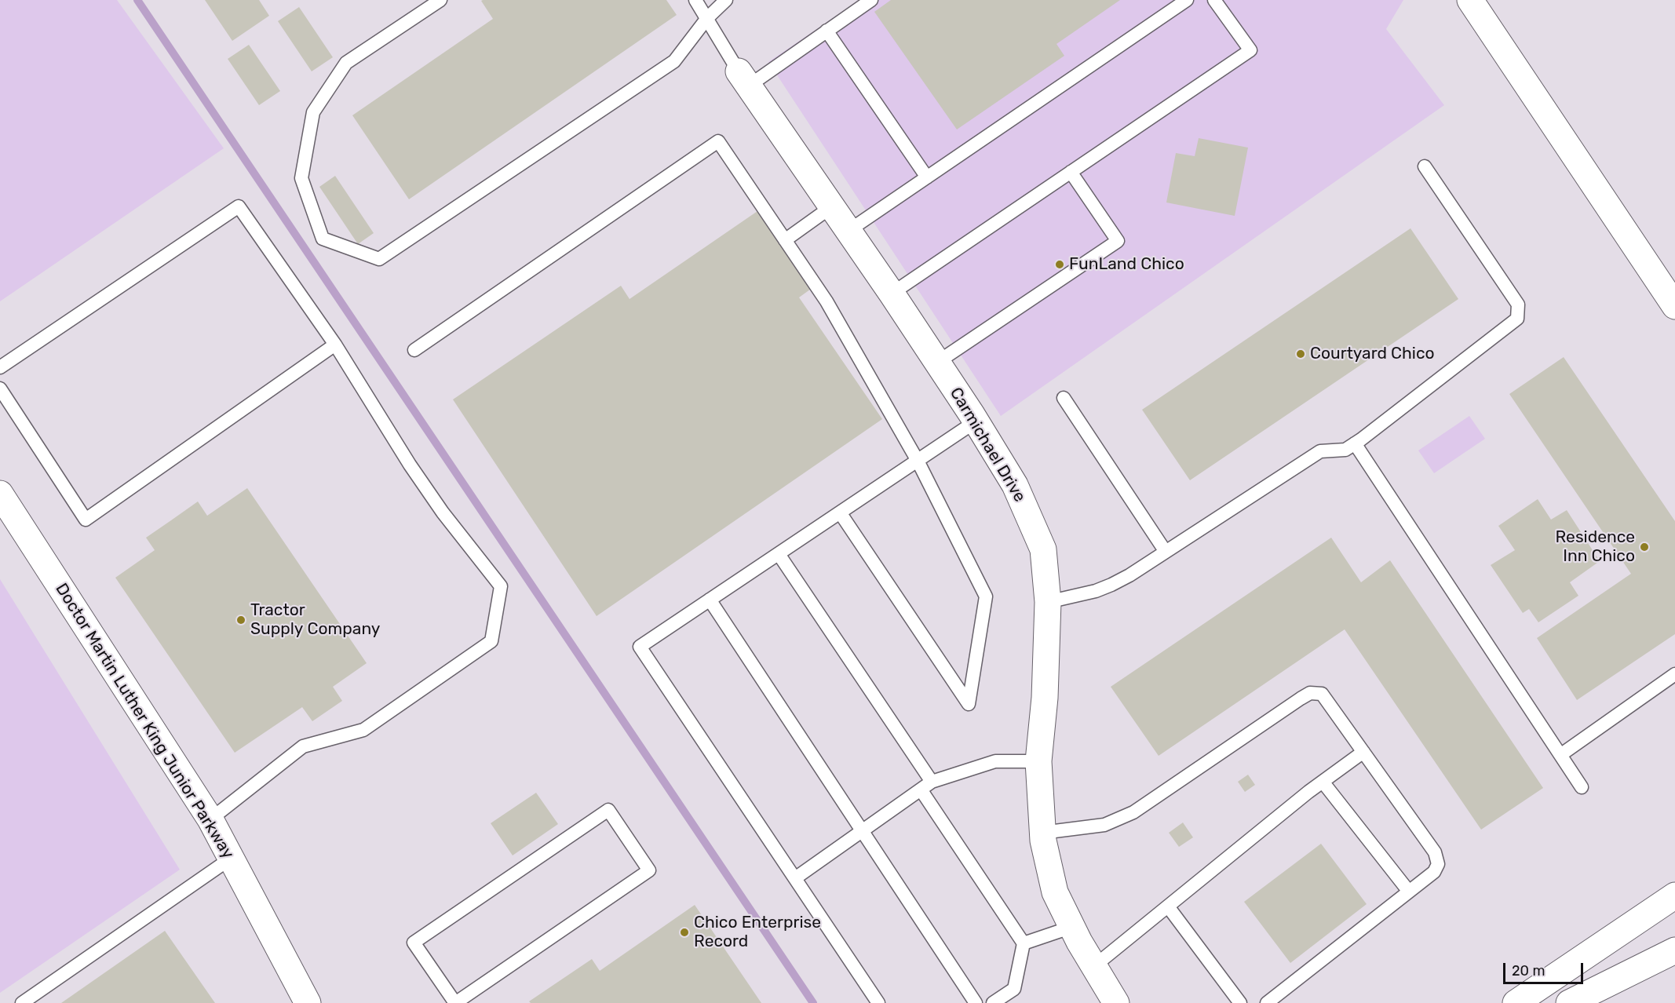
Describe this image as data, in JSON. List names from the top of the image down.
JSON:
{
  "streets": {
    "main road": ["Carmichael Drive", "Doctor Martin Luther King Junior Parkway"]
  },
  "places": [
    "FunLand Chico",
    "Courtyard Chico",
    "Residence Inn Chico",
    "Tractor Supply Company",
    "Chico Enterprise Record"
  ],
  "scale_bar": "20 m"
}
